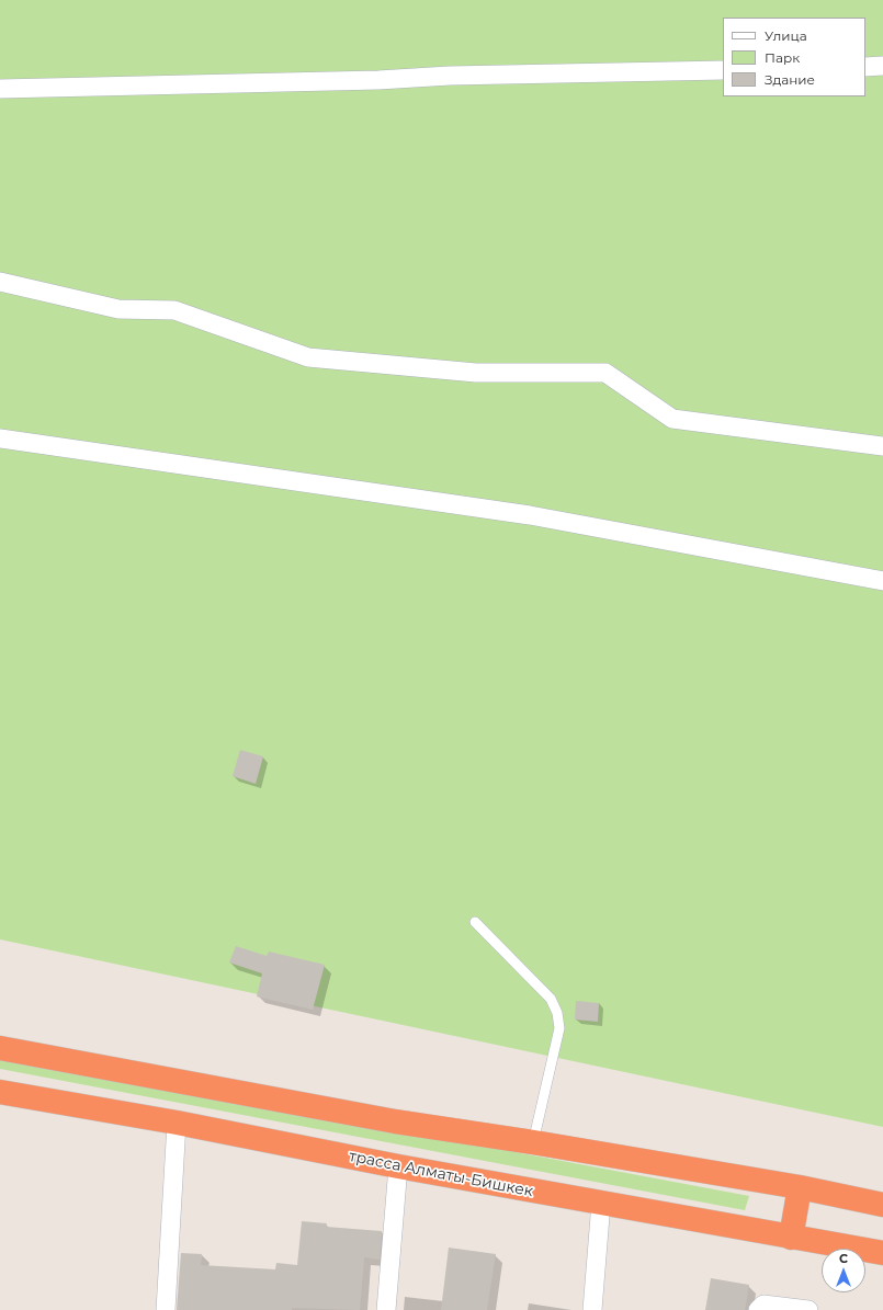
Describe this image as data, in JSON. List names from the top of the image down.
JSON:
{
  "streets": {
    "highway": ["трасса Алматы-Бишкек"]
  },
  "legend": ["Улица", "Парк", "Здание"],
  "north": "top"
}
